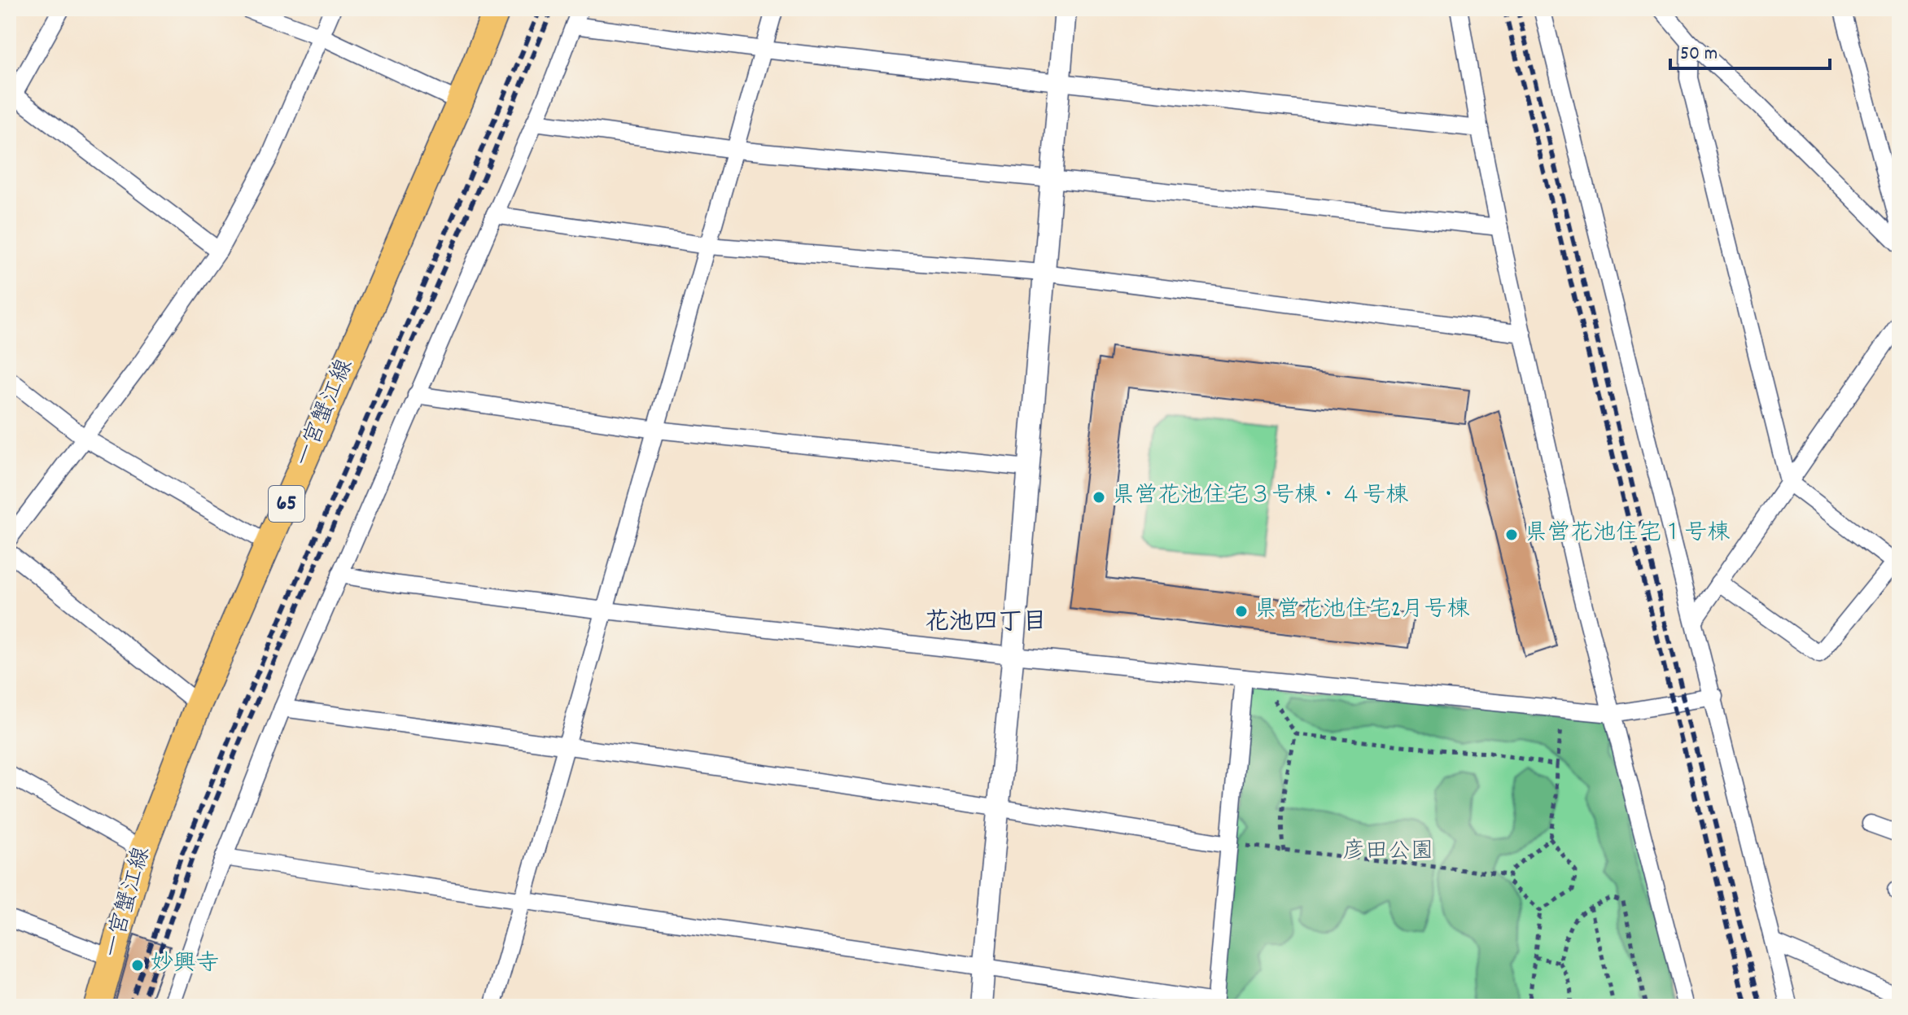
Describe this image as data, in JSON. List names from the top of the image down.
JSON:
{
  "streets": {
    "main road": ["一宮蟹江線", "65"]
  },
  "districts": ["花池四丁目"],
  "parks": ["彦田公園"],
  "places": [
    "県営花池住宅３号棟・４号棟",
    "県営花池住宅１号棟",
    "県営花池住宅2月号棟",
    "妙興寺"
  ],
  "scale_bar": "50 m"
}
